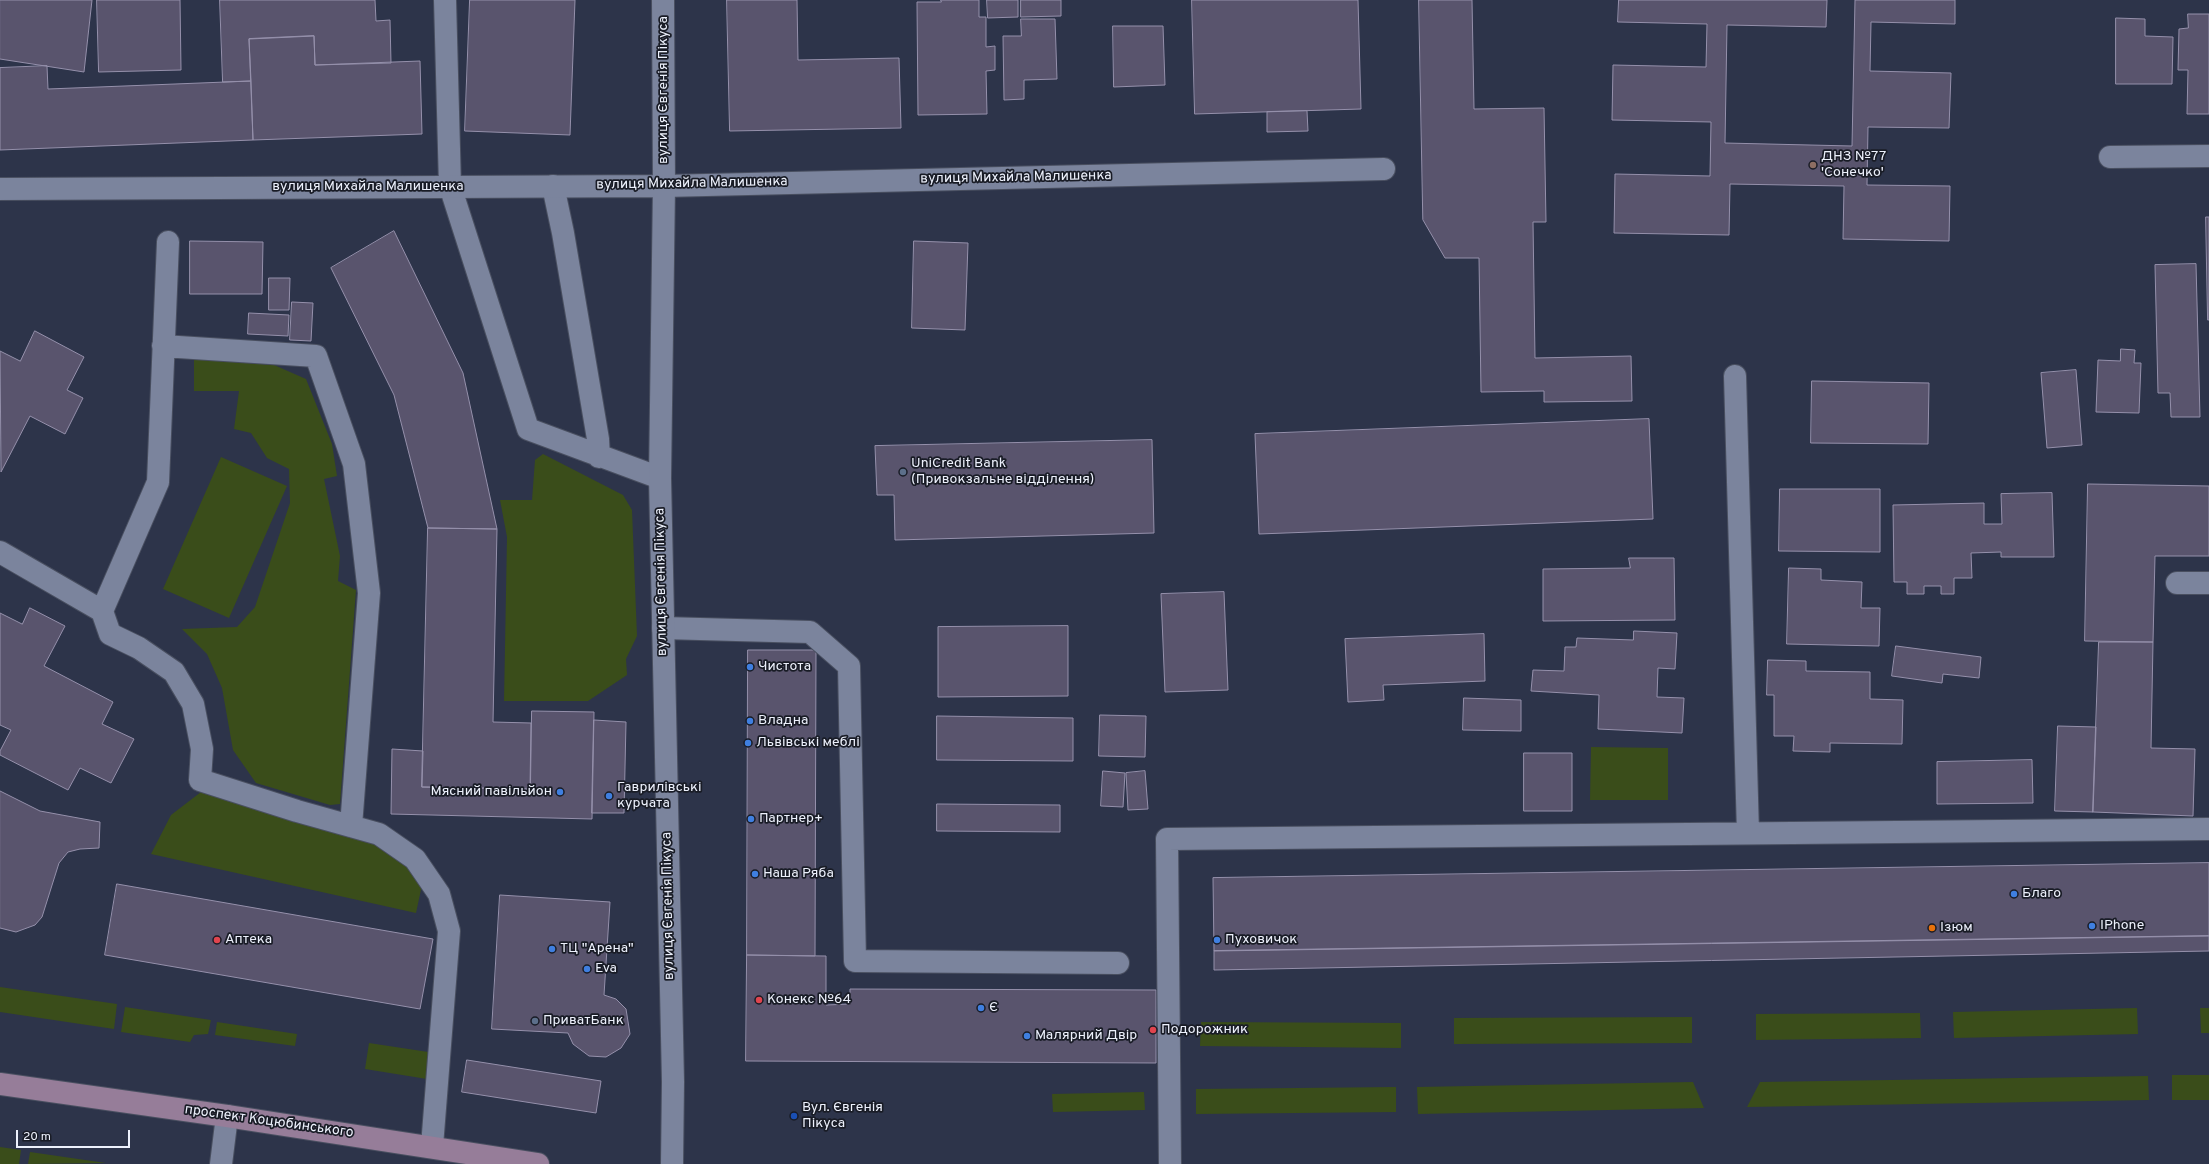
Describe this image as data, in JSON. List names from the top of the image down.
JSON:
{
  "streets": {
    "main road": ["проспект Коцюбинського"],
    "street": ["вулиця Євгенія Пікуса", "вулиця Михайла Малишенка"]
  },
  "crossings": [
    ["вулиця Євгенія Пікуса", "вулиця Михайла Малишенка"]
  ],
  "places": [
    "ДНЗ №77 'Сонечко'",
    "UniCredit Bank (Привокзальне відділення)",
    "Чистота",
    "Владна",
    "Львівські меблі",
    "Мясний павільйон",
    "Гаврилівські курчата",
    "Партнер+",
    "Наша Ряба",
    "Благо",
    "IPhone",
    "Ізюм",
    "Аптека",
    "Пуховичок",
    "ТЦ \"Арена\"",
    "Eva",
    "Конекс №64",
    "Є",
    "ПриватБанк",
    "Подорожник",
    "Малярний Двір",
    "Вул. Євгенія Пікуса"
  ],
  "scale_bar": "20 m"
}
